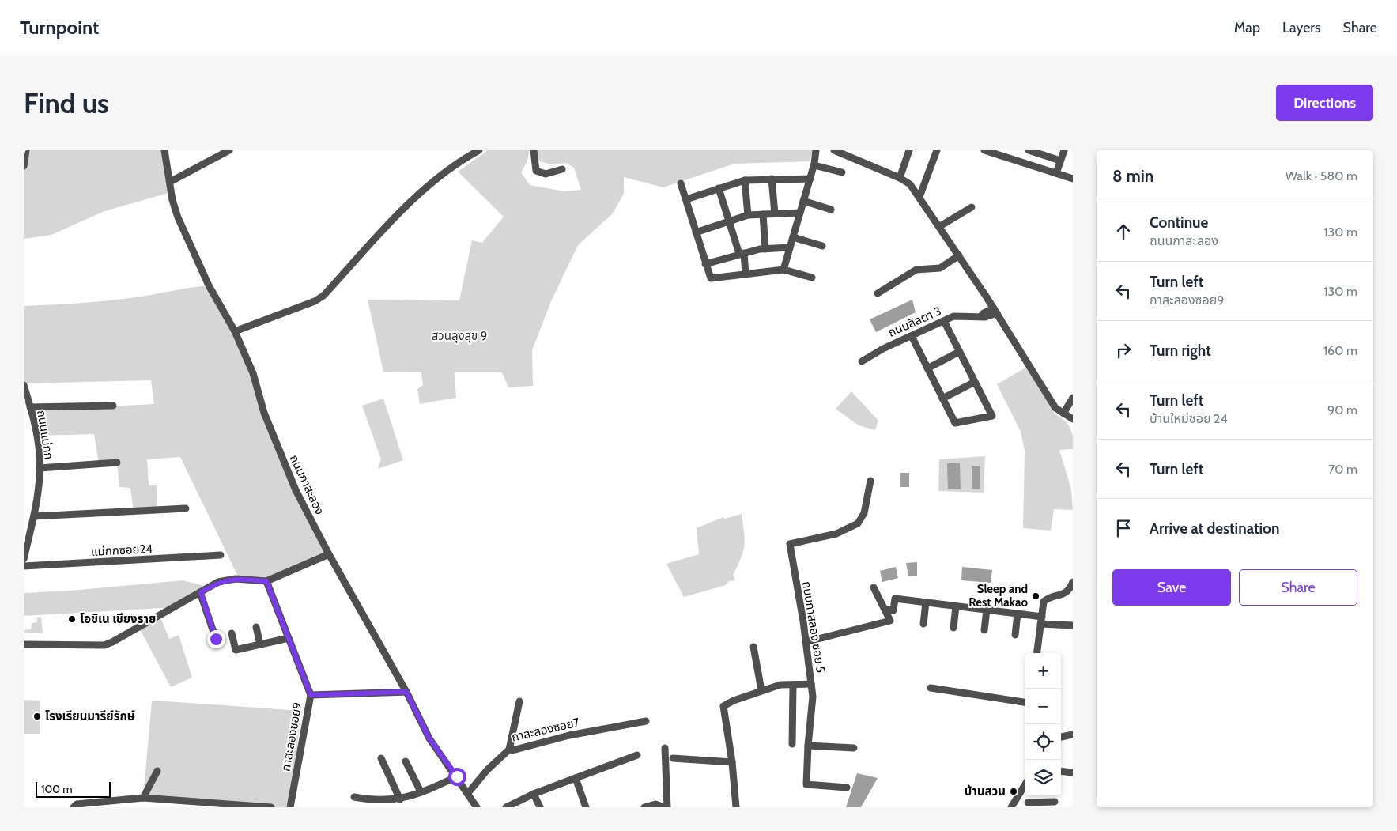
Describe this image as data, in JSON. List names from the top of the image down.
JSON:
{
  "streets": {
    "street": [
      "ถนนลิลตา 3",
      "ถนนแม่กก",
      "ถนนกาสะลอง",
      "แม่กกซอย24",
      "ถนนกาสลอง ซอย 5",
      "กาสะลองซอย7",
      "กาสะลองซอย9"
    ]
  },
  "crossings": [
    ["ถนนกาสะลอง", "กาสะลองซอย7"],
    ["ถนนกาสะลอง", "กาสะลองซอย9"]
  ],
  "parks": ["สวนลุงสุข 9"],
  "places": [
    "Sleep and Rest Makao",
    "โอชิเน เชียงราย",
    "โรงเรียนมารีย์รักษ์",
    "บ้านสวน"
  ],
  "scale_bar": "100 m",
  "page": {
    "header": "Turnpoint",
    "nav": ["Map", "Layers", "Share"],
    "buttons": [
      "Directions",
      ["Save", "Share"]
    ],
    "title": "Find us",
    "heading": ["8 min", "Walk · 580 m"],
    "list": [
      ["Continue", "ถนนกาสะลอง", "130 m"],
      ["Turn left", "กาสะลองซอย9", "130 m"],
      ["Turn right", "160 m"],
      ["Turn left", "บ้านใหม่ซอย 24", "90 m"],
      ["Turn left", "70 m"],
      "Arrive at destination"
    ],
    "map_buttons": ["+", "−"],
    "scale": "100 m"
  }
}
